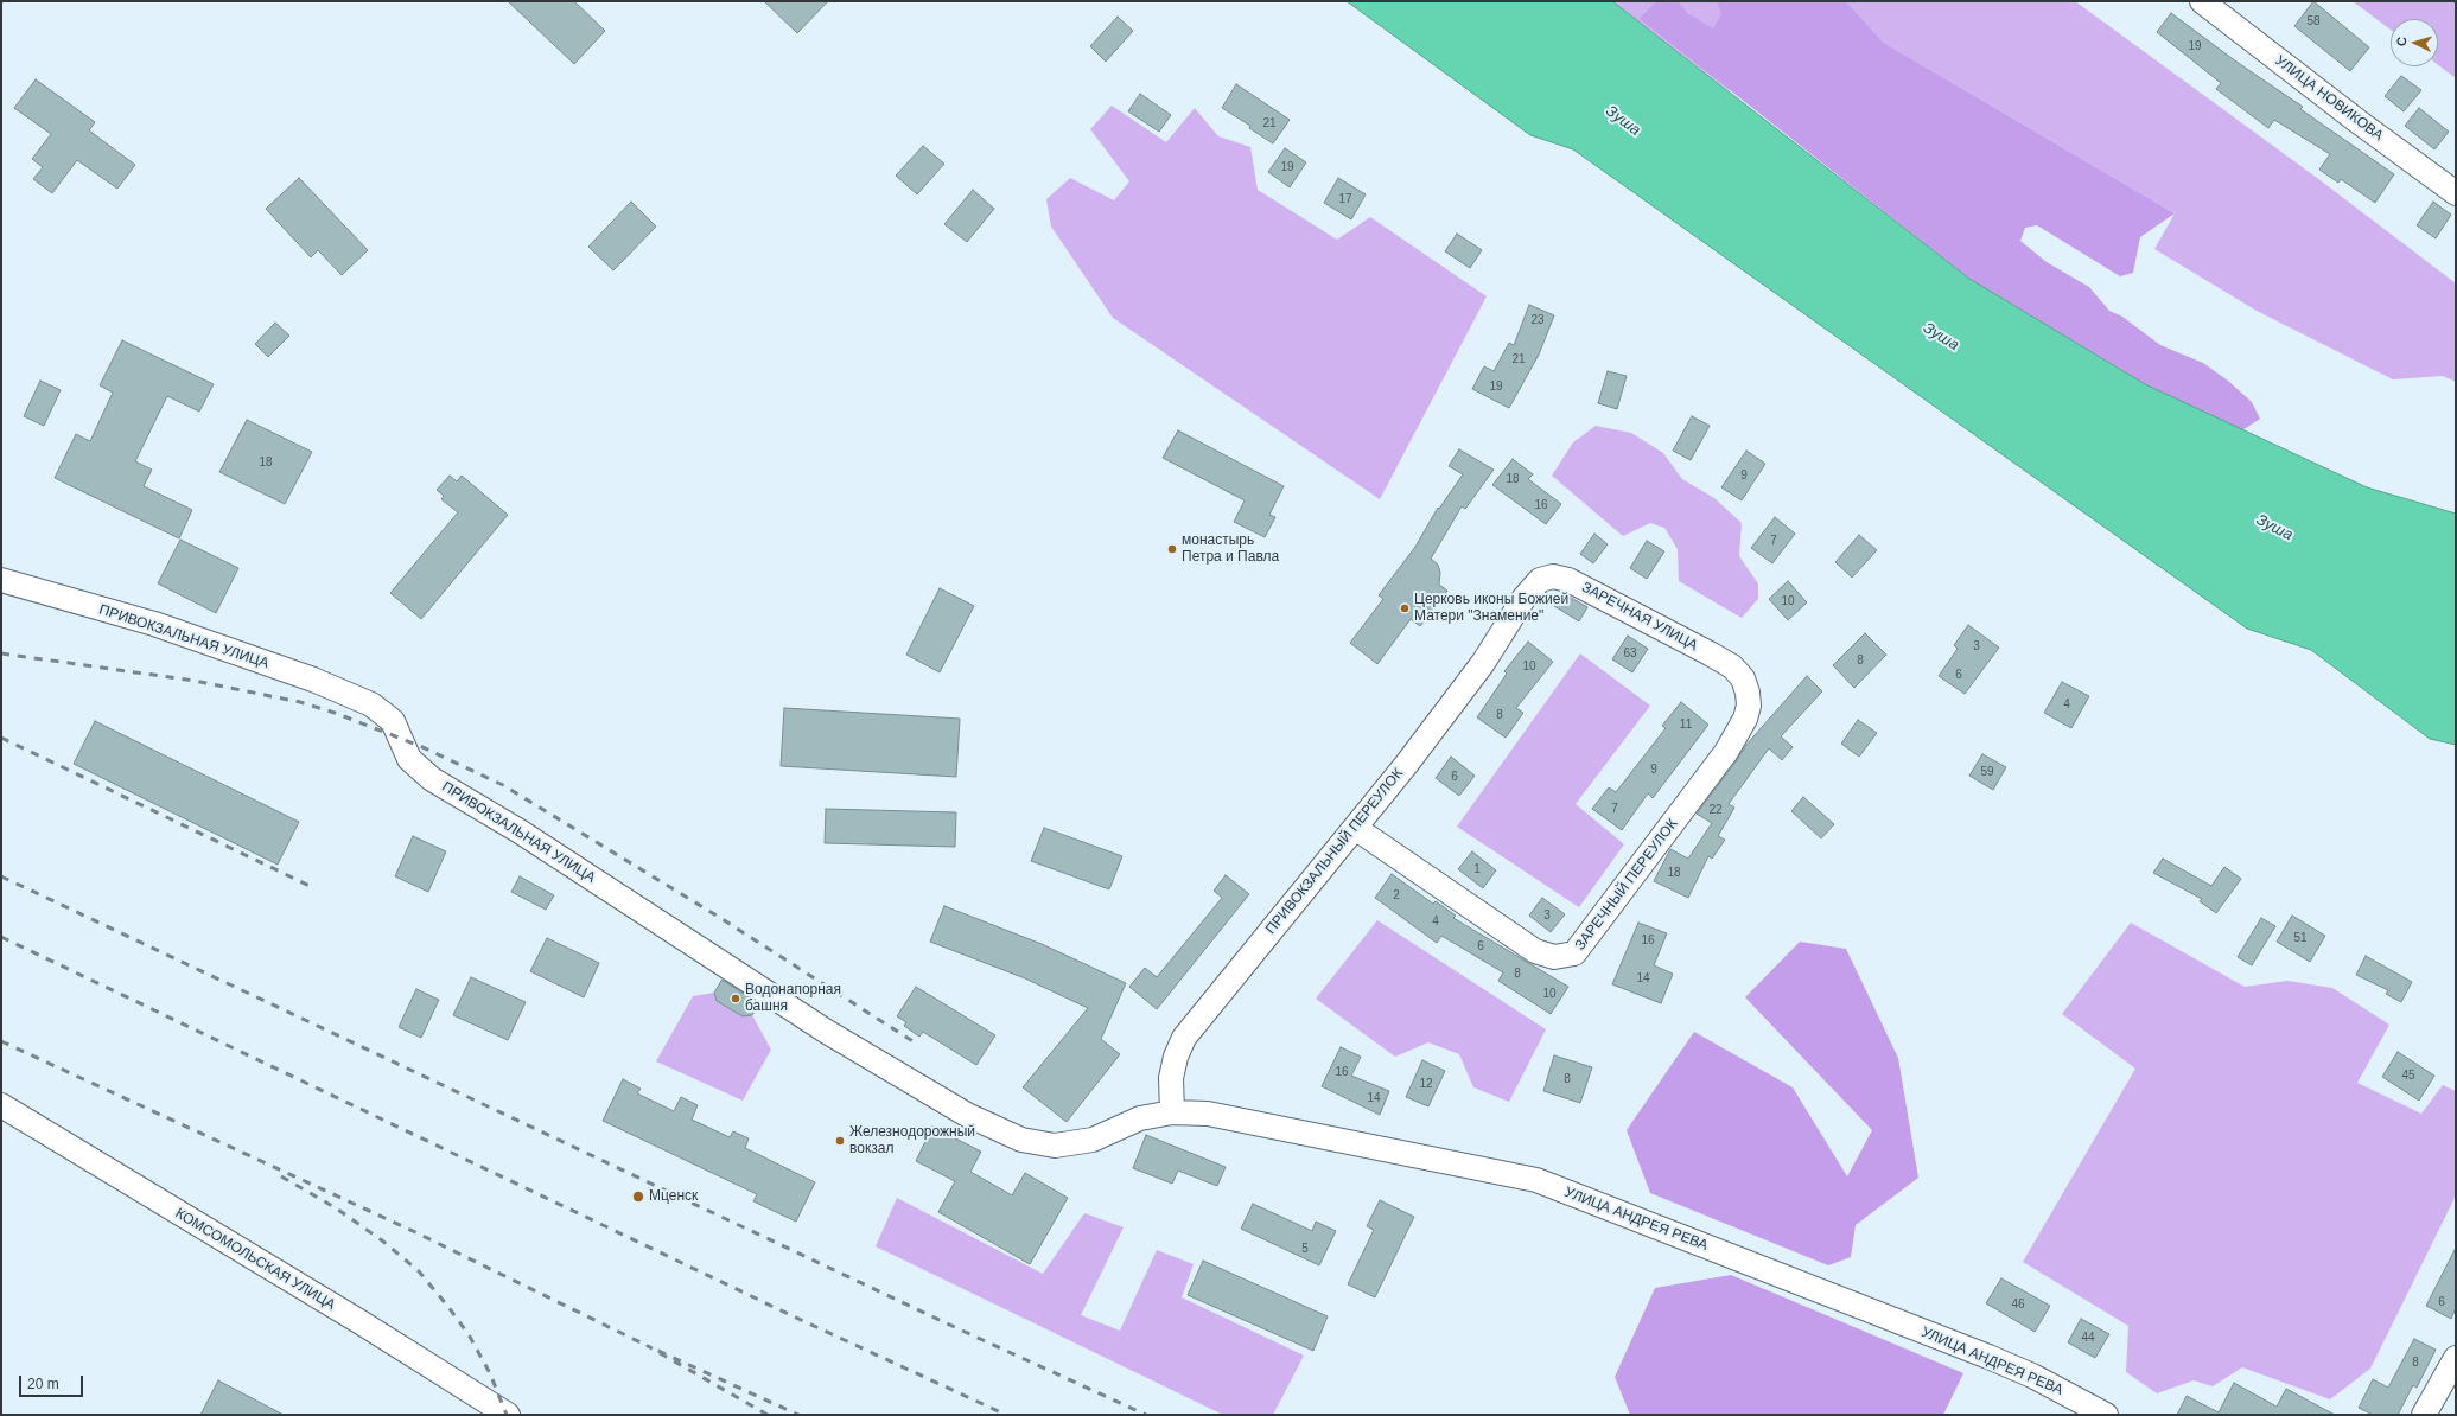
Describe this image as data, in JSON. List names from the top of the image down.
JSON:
{
  "streets": {
    "street": [
      "УЛИЦА НОВИКОВА",
      "ЗАРЕЧНАЯ УЛИЦА",
      "ПРИВОКЗАЛЬНАЯ УЛИЦА",
      "ПРИВОКЗАЛЬНЫЙ ПЕРЕУЛОК",
      "ЗАРЕЧНЫЙ ПЕРЕУЛОК",
      "УЛИЦА АНДРЕЯ РЕВА",
      "КОМСОМОЛЬСКАЯ УЛИЦА"
    ]
  },
  "crossings": [
    ["ЗАРЕЧНАЯ УЛИЦА", "ПРИВОКЗАЛЬНЫЙ ПЕРЕУЛОК"],
    ["ЗАРЕЧНАЯ УЛИЦА", "ЗАРЕЧНЫЙ ПЕРЕУЛОК"],
    ["ПРИВОКЗАЛЬНАЯ УЛИЦА", "УЛИЦА АНДРЕЯ РЕВА"],
    ["ПРИВОКЗАЛЬНЫЙ ПЕРЕУЛОК", "ЗАРЕЧНЫЙ ПЕРЕУЛОК"],
    ["ПРИВОКЗАЛЬНЫЙ ПЕРЕУЛОК", "УЛИЦА АНДРЕЯ РЕВА"]
  ],
  "water": ["Зуша"],
  "places": [
    "монастырь Петра и Павла",
    "Церковь иконы Божией Матери \"Знамение\"",
    "Водонапорная башня",
    "Железнодорожный вокзал",
    "Мценск"
  ],
  "house_numbers": [
    "58",
    "19",
    "21",
    "19",
    "17",
    "23",
    "21",
    "19",
    "18",
    "9",
    "18",
    "16",
    "7",
    "10",
    "3",
    "63",
    "8",
    "10",
    "6",
    "4",
    "8",
    "11",
    "9",
    "59",
    "6",
    "7",
    "22",
    "1",
    "18",
    "2",
    "3",
    "4",
    "51",
    "16",
    "6",
    "8",
    "14",
    "10",
    "16",
    "45",
    "8",
    "12",
    "14",
    "5",
    "6",
    "46",
    "44",
    "8"
  ],
  "scale_bar": "20 m",
  "north": "left"
}
